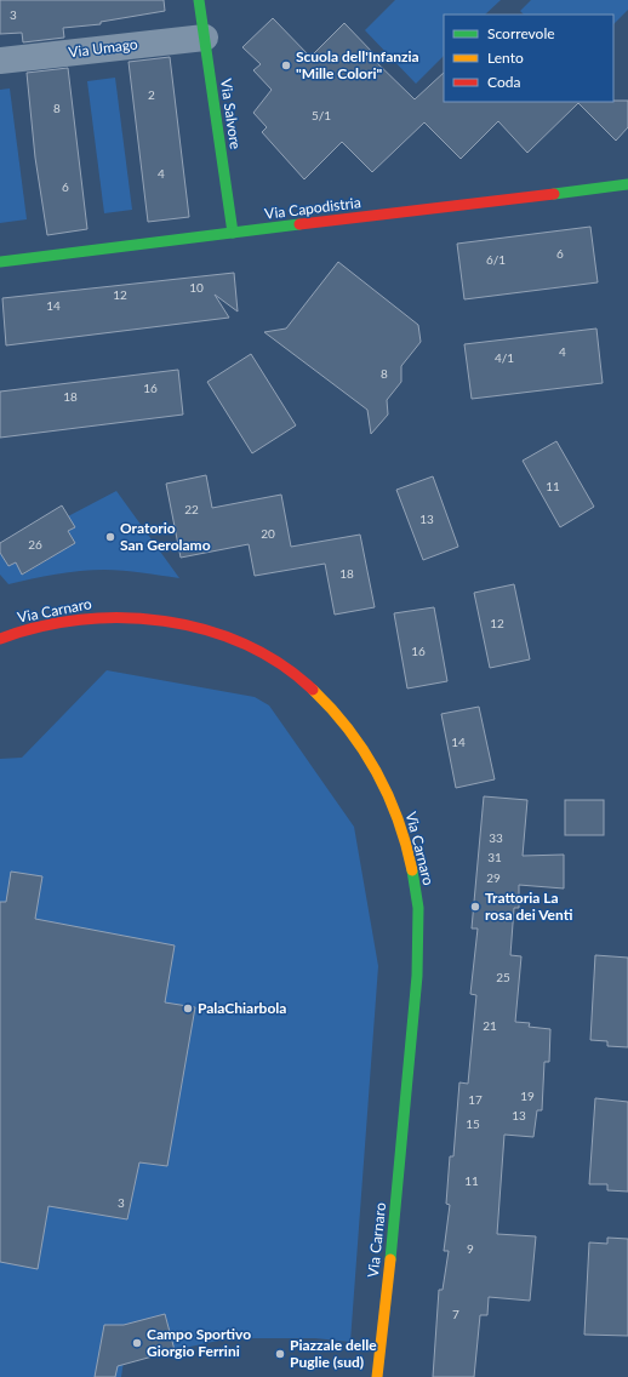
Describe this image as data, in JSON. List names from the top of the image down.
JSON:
{
  "streets": {
    "main road": ["Via Salvore", "Via Capodistria", "Via Carnaro"],
    "street": ["Via Umago"]
  },
  "crossings": [
    ["Via Umago", "Via Salvore"],
    ["Via Salvore", "Via Capodistria"]
  ],
  "places": [
    "Scuola dell'Infanzia \"Mille Colori\"",
    "Oratorio San Gerolamo",
    "Trattoria La rosa dei Venti",
    "PalaChiarbola",
    "Campo Sportivo Giorgio Ferrini",
    "Piazzale delle Puglie (sud)"
  ],
  "house_numbers": [
    "3",
    "2",
    "8",
    "5/1",
    "4",
    "6",
    "6",
    "6/1",
    "10",
    "12",
    "14",
    "4",
    "4/1",
    "8",
    "16",
    "18",
    "11",
    "22",
    "13",
    "20",
    "26",
    "18",
    "12",
    "16",
    "14",
    "33",
    "31",
    "29",
    "25",
    "21",
    "19",
    "17",
    "13",
    "15",
    "11",
    "3",
    "9",
    "7"
  ],
  "legend": ["Scorrevole", "Lento", "Coda"]
}
